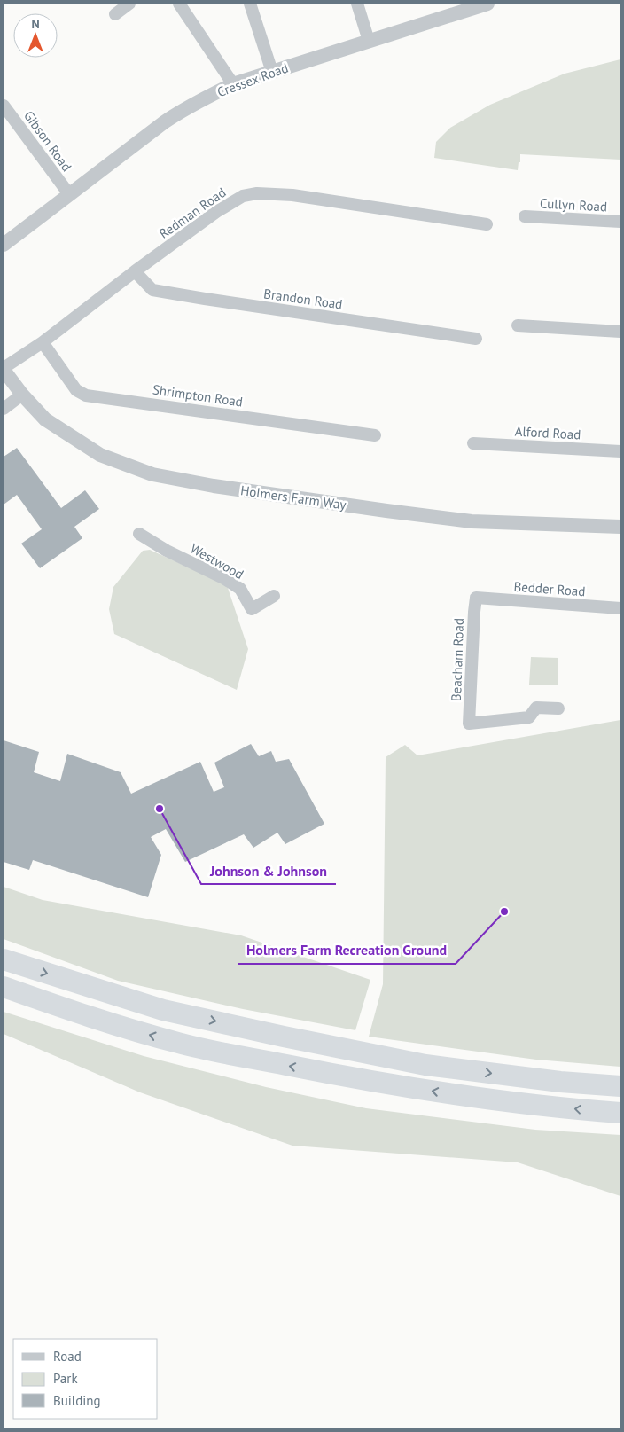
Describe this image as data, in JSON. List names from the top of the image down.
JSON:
{
  "streets": {
    "street": [
      "Cressex Road",
      "Gibson Road",
      "Cullyn Road",
      "Redman Road",
      "Brandon Road",
      "Shrimpton Road",
      "Alford Road",
      "Holmers Farm Way",
      "Westwood",
      "Bedder Road",
      "Beacham Road"
    ]
  },
  "crossings": [
    ["Cressex Road", "Gibson Road"],
    ["Redman Road", "Brandon Road"],
    ["Redman Road", "Shrimpton Road"],
    ["Redman Road", "Holmers Farm Way"],
    ["Bedder Road", "Beacham Road"]
  ],
  "places": ["Johnson & Johnson", "Holmers Farm Recreation Ground"],
  "legend": ["Road", "Park", "Building"],
  "north": "top"
}
